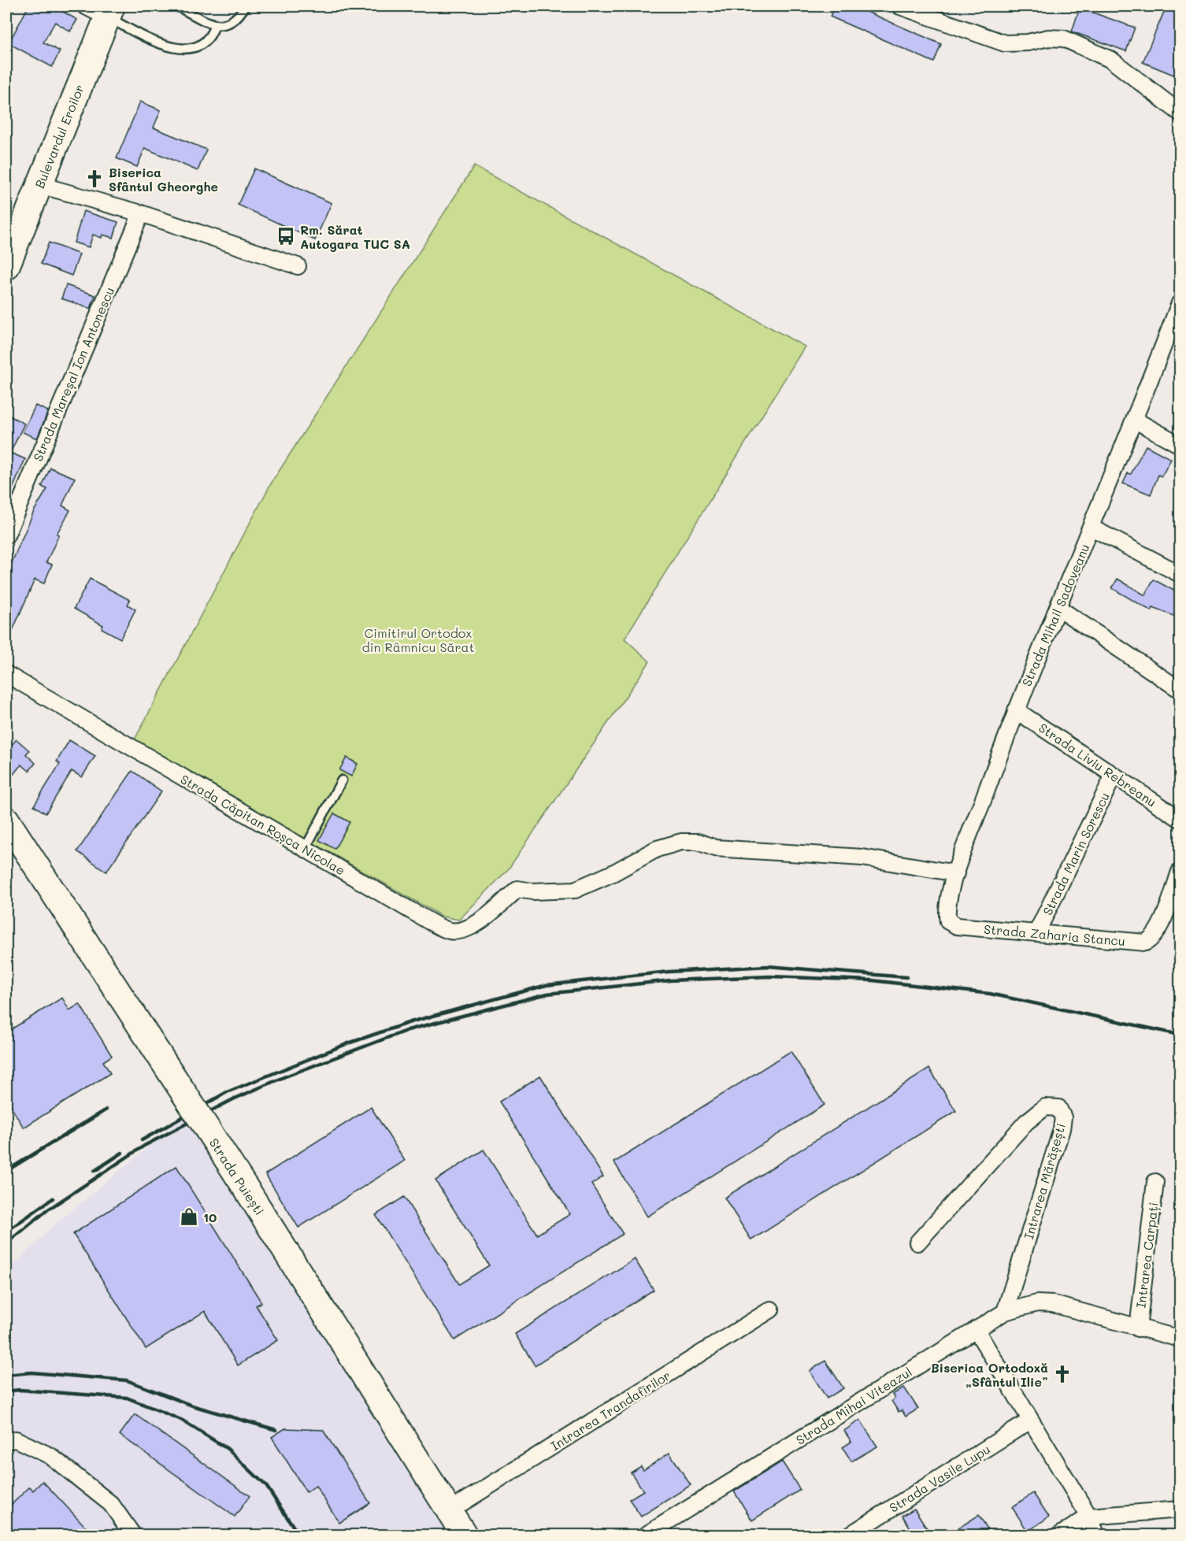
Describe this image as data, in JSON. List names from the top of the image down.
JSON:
{
  "streets": {
    "main road": ["Bulevardul Eroilor", "Strada Puiești"],
    "street": [
      "Strada Mareșal Ion Antonescu",
      "Strada Mihail Sadoveanu",
      "Strada Liviu Rebreanu",
      "Strada Căpitan Roșca Nicolae",
      "Strada Marin Sorescu",
      "Strada Zaharia Stancu",
      "Intrarea Mărășești",
      "Intrarea Carpați",
      "Strada Mihai Viteazul",
      "Intrarea Trandafirilor",
      "Strada Vasile Lupu"
    ]
  },
  "crossings": [
    ["Strada Mihail Sadoveanu", "Strada Liviu Rebreanu"],
    ["Strada Mihail Sadoveanu", "Strada Căpitan Roșca Nicolae"],
    ["Strada Mihail Sadoveanu", "Strada Zaharia Stancu"],
    ["Strada Liviu Rebreanu", "Strada Marin Sorescu"],
    ["Strada Marin Sorescu", "Strada Zaharia Stancu"],
    ["Strada Puiești", "Intrarea Trandafirilor"],
    ["Intrarea Mărășești", "Strada Mihai Viteazul"],
    ["Intrarea Carpați", "Strada Mihai Viteazul"]
  ],
  "parks": ["Cimitirul Ortodox din Râmnicu Sărat"],
  "places": {
    "church": ["Biserica Sfântul Gheorghe", "Biserica Ortodoxă „Sfântul Ilie”"],
    "bus stop": ["Rm. Sărat Autogara TUC SA"],
    "shop": ["10"]
  }
}
